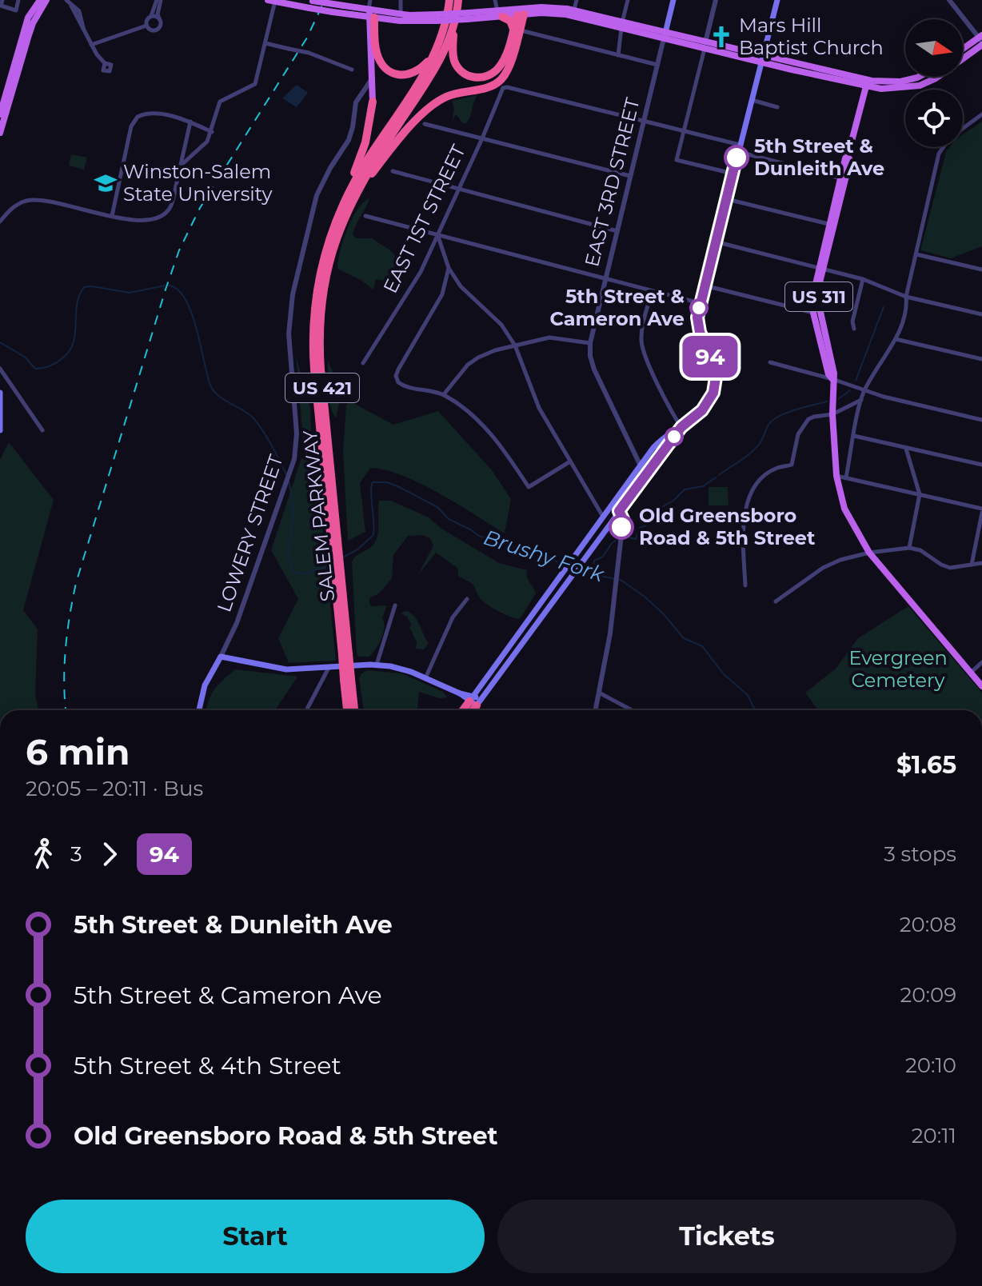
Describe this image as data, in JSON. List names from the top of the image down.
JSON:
{
  "streets": {
    "highway": ["US 421", "SALEM PARKWAY"],
    "main road": ["EAST 3RD STREET", "US 311", "LOWERY STREET"],
    "street": ["EAST 1ST STREET"]
  },
  "crossings": [
    ["EAST 3RD STREET", "EAST 1ST STREET"]
  ],
  "water": ["Brushy Fork"],
  "parks": ["Evergreen Cemetery"],
  "places": {
    "church": ["Mars Hill Baptist Church"],
    "other": ["5th Street & Dunleith Ave", "5th Street & Cameron Ave", "Old Greensboro Road & 5th Street"],
    "school or university": ["Winston-Salem State University"]
  },
  "lines": ["bus line 94"],
  "north": "right",
  "page": {
    "on_map": "94",
    "heading": ["6 min", "20:05 – 20:11 · Bus", "$1.65"],
    "legs": ["3", "94", "3 stops"],
    "list": [
      {
        "name": "5th Street & Dunleith Ave",
        "value": "20:08"
      },
      {
        "name": "5th Street & Cameron Ave",
        "value": "20:09"
      },
      {
        "name": "5th Street & 4th Street",
        "value": "20:10"
      },
      {
        "name": "Old Greensboro Road & 5th Street",
        "value": "20:11"
      }
    ],
    "buttons": ["Start", "Tickets"]
  }
}
